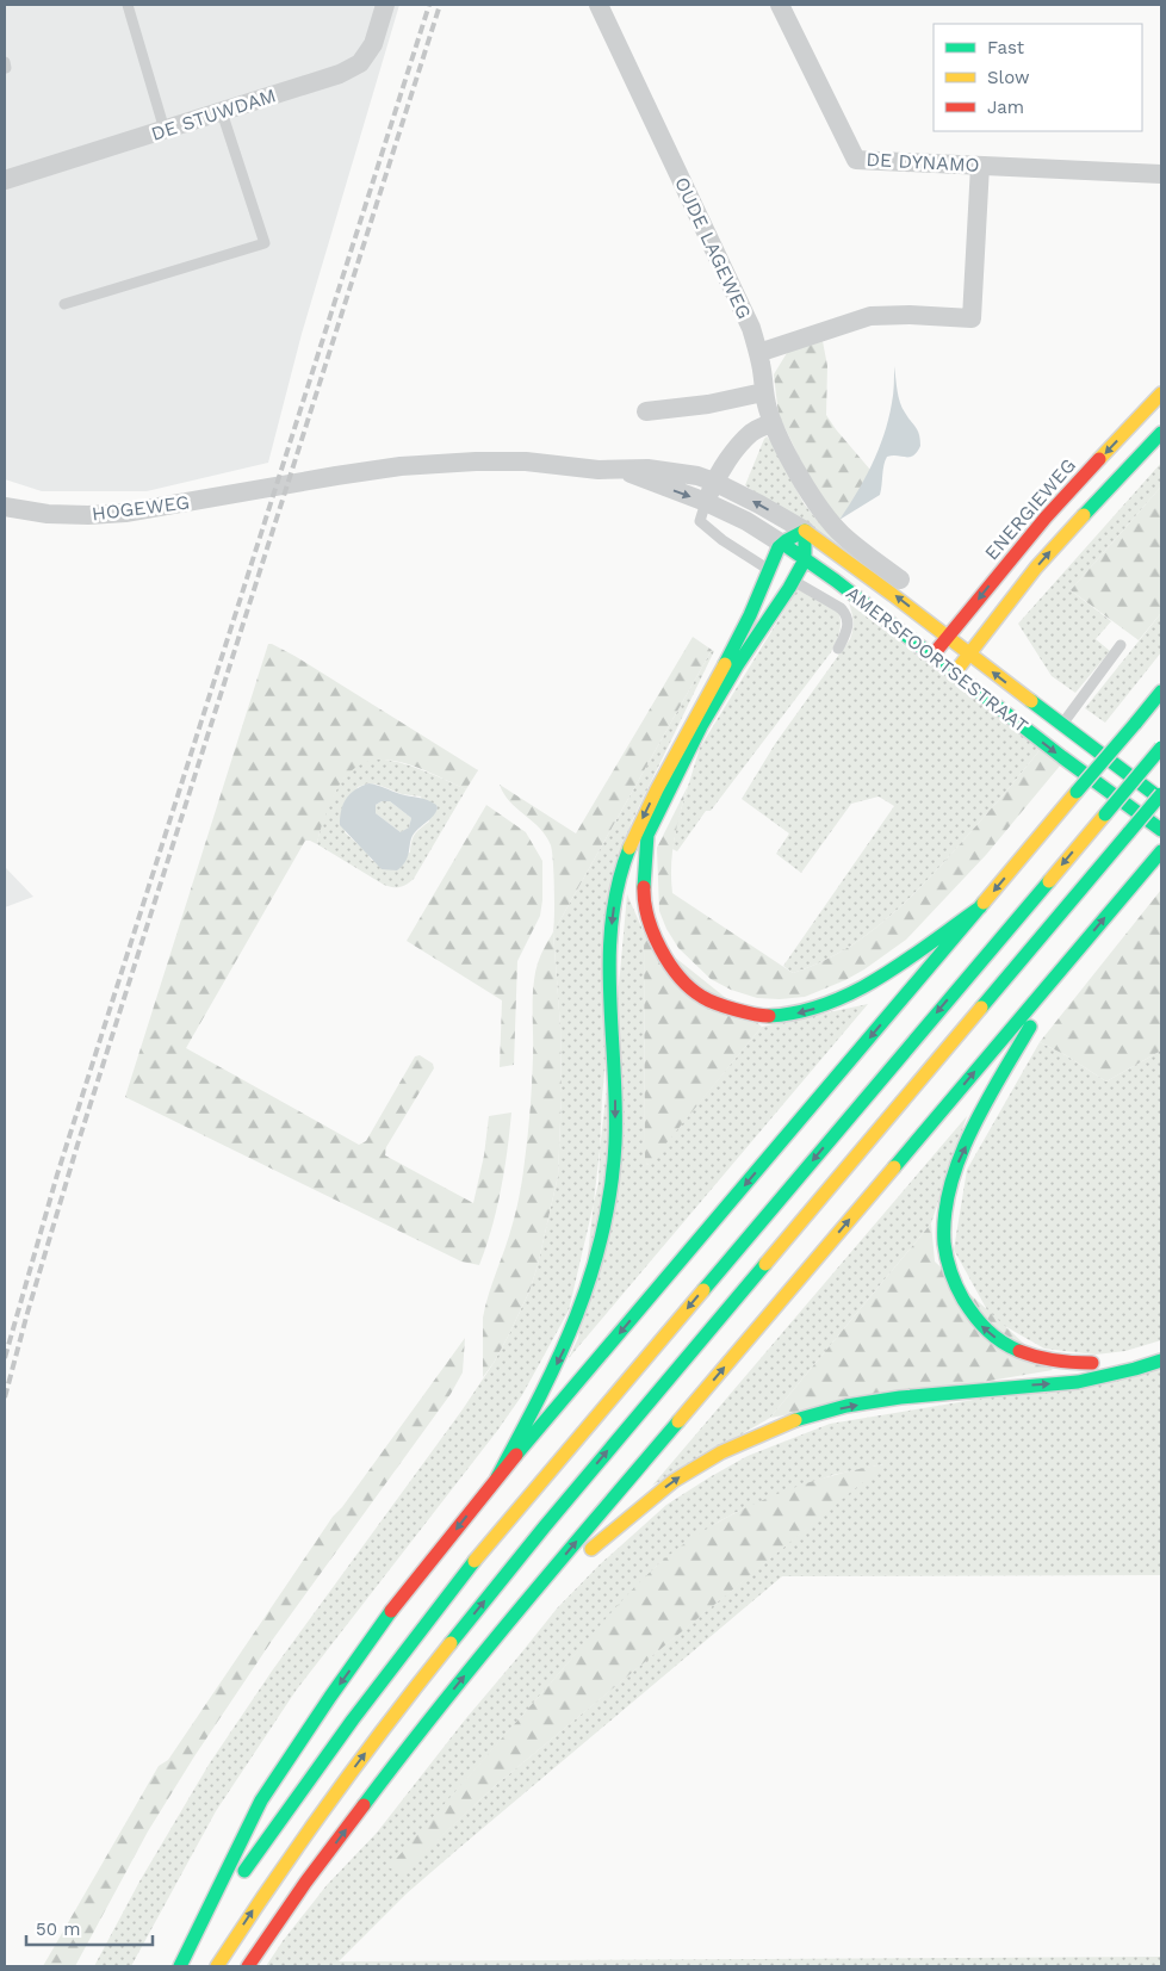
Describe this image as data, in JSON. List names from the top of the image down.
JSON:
{
  "streets": {
    "main road": ["ENERGIEWEG", "AMERSFOORTSESTRAAT"],
    "street": [
      "DE STUWDAM",
      "DE DYNAMO",
      "OUDE LAGEWEG",
      "HOGEWEG"
    ]
  },
  "crossings": [
    ["OUDE LAGEWEG", "AMERSFOORTSESTRAAT"],
    ["HOGEWEG", "AMERSFOORTSESTRAAT"],
    ["ENERGIEWEG", "AMERSFOORTSESTRAAT"]
  ],
  "legend": ["Fast", "Slow", "Jam"],
  "scale_bar": "50 m"
}
